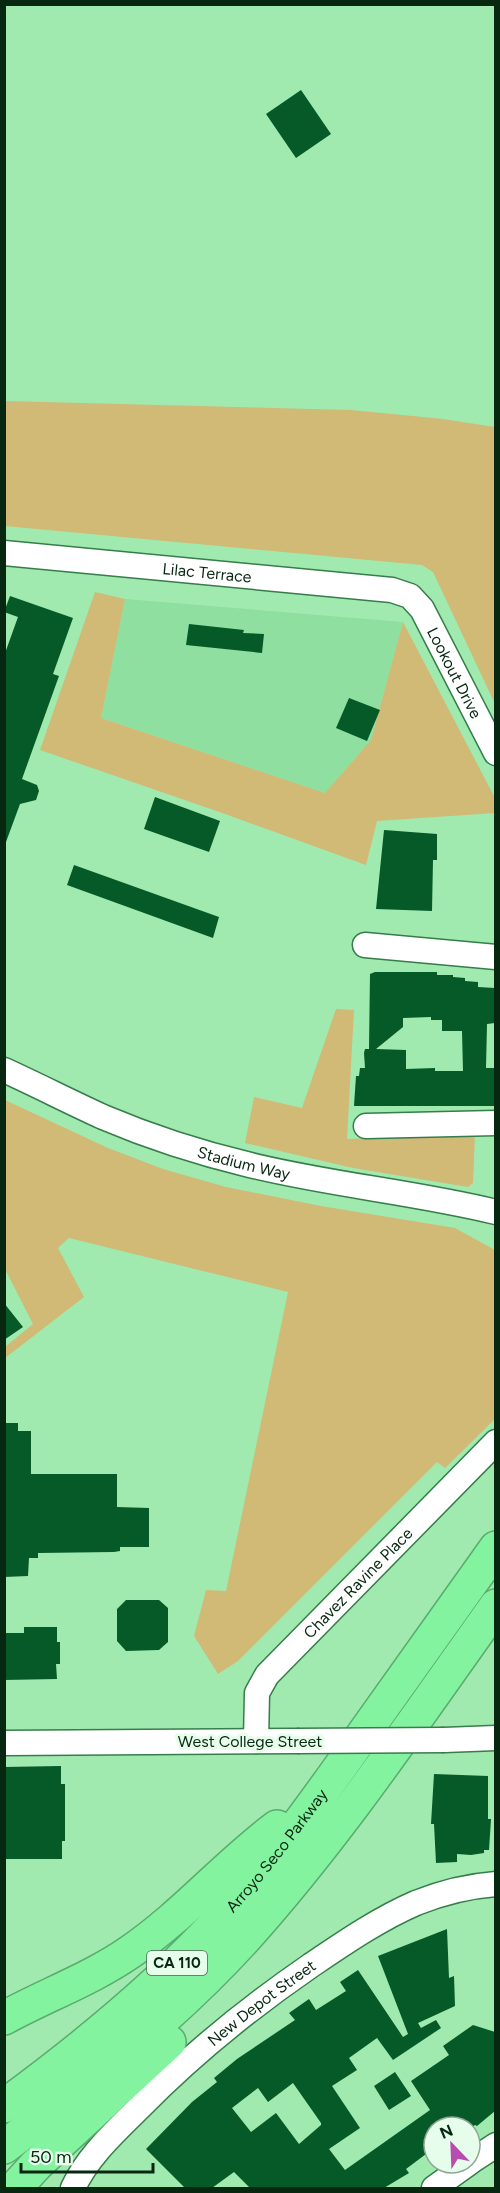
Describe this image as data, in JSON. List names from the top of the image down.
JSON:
{
  "streets": {
    "highway": ["Arroyo Seco Parkway", "CA 110"],
    "street": [
      "Lilac Terrace",
      "Lookout Drive",
      "Stadium Way",
      "Chavez Ravine Place",
      "West College Street",
      "New Depot Street"
    ]
  },
  "crossings": [
    ["Lilac Terrace", "Lookout Drive"],
    ["Chavez Ravine Place", "West College Street"]
  ],
  "scale_bar": "50 m",
  "north": "top left"
}
